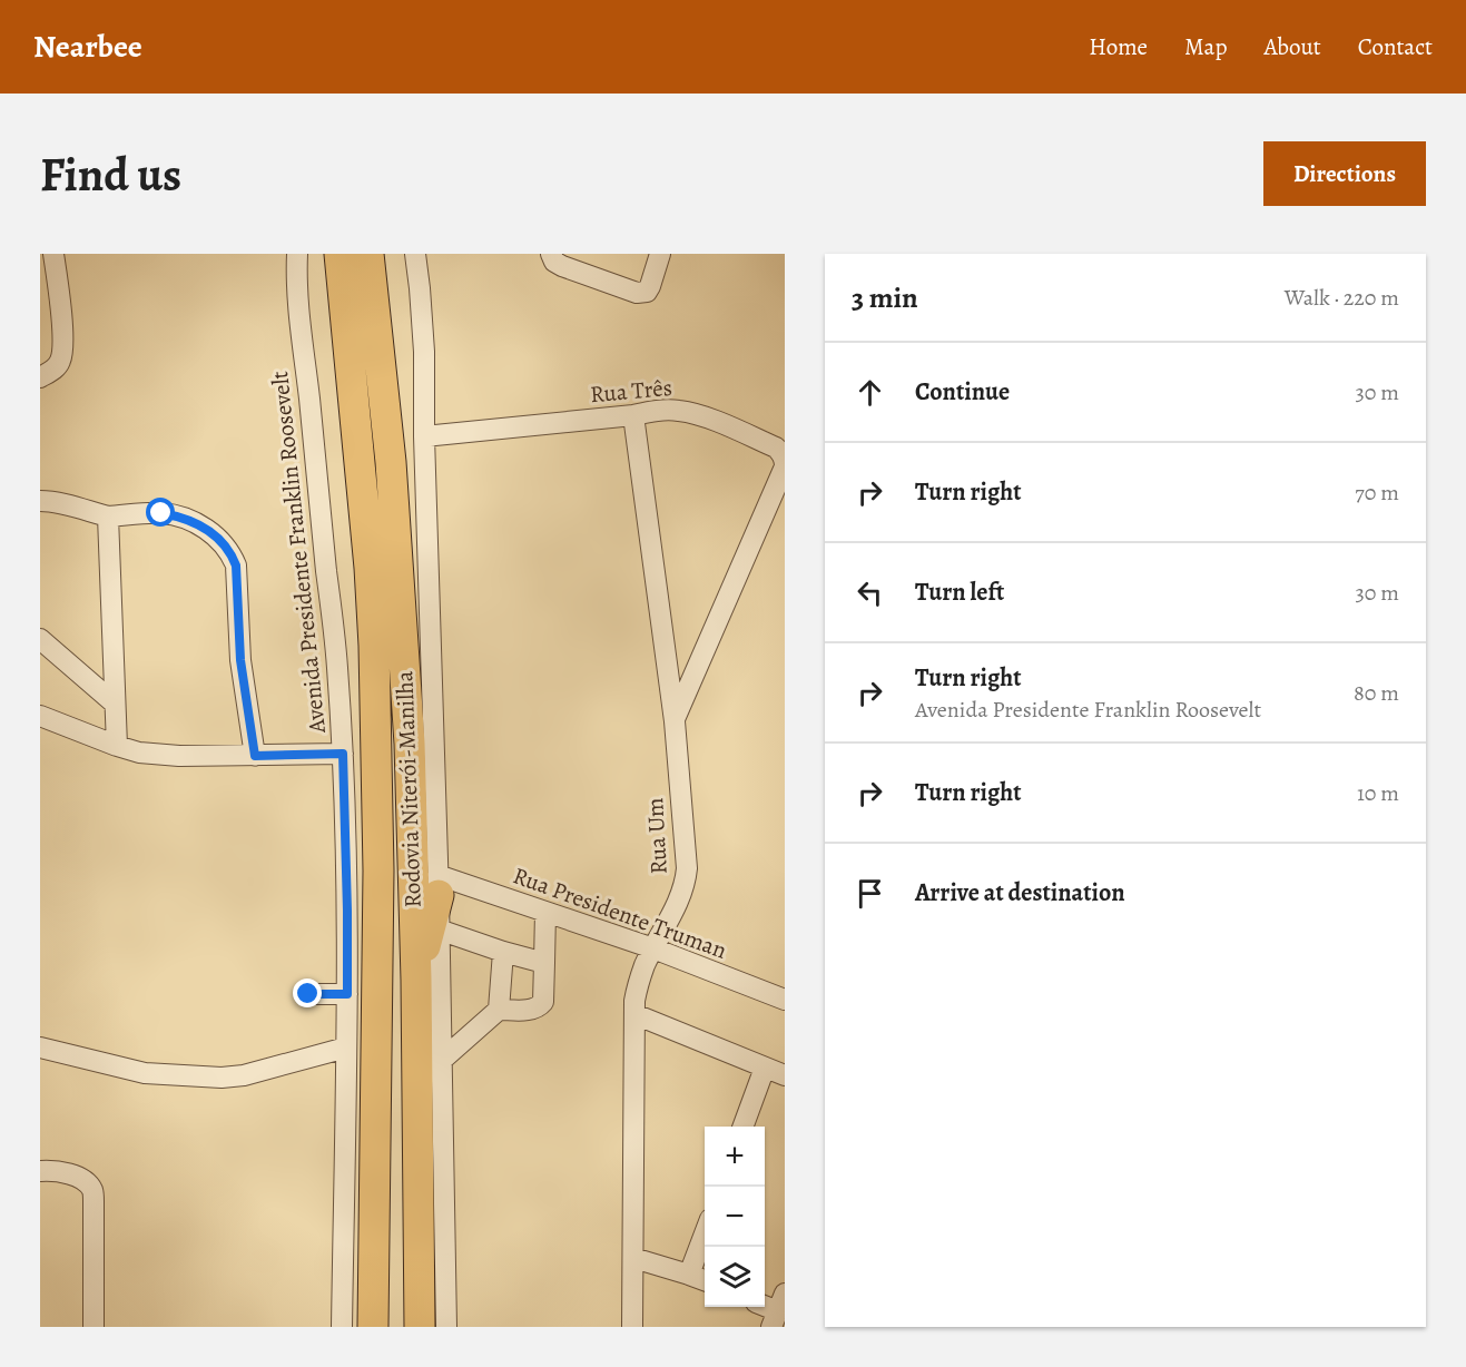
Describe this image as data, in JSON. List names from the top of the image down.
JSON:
{
  "streets": {
    "highway": ["Rodovia Niterói-Manilha"],
    "street": [
      "Rua Três",
      "Avenida Presidente Franklin Roosevelt",
      "Rua Um",
      "Rua Presidente Truman"
    ]
  },
  "crossings": [
    ["Rua Três", "Rua Um"],
    ["Rua Um", "Rua Presidente Truman"]
  ],
  "page": {
    "header": "Nearbee",
    "nav": [
      "Home",
      "Map",
      "About",
      "Contact"
    ],
    "buttons": "Directions",
    "title": "Find us",
    "heading": ["3 min", "Walk · 220 m"],
    "list": [
      ["Continue", "30 m"],
      ["Turn right", "70 m"],
      ["Turn left", "30 m"],
      ["Turn right", "Avenida Presidente Franklin Roosevelt", "80 m"],
      ["Turn right", "10 m"],
      "Arrive at destination"
    ],
    "map_buttons": ["+", "−"]
  }
}
